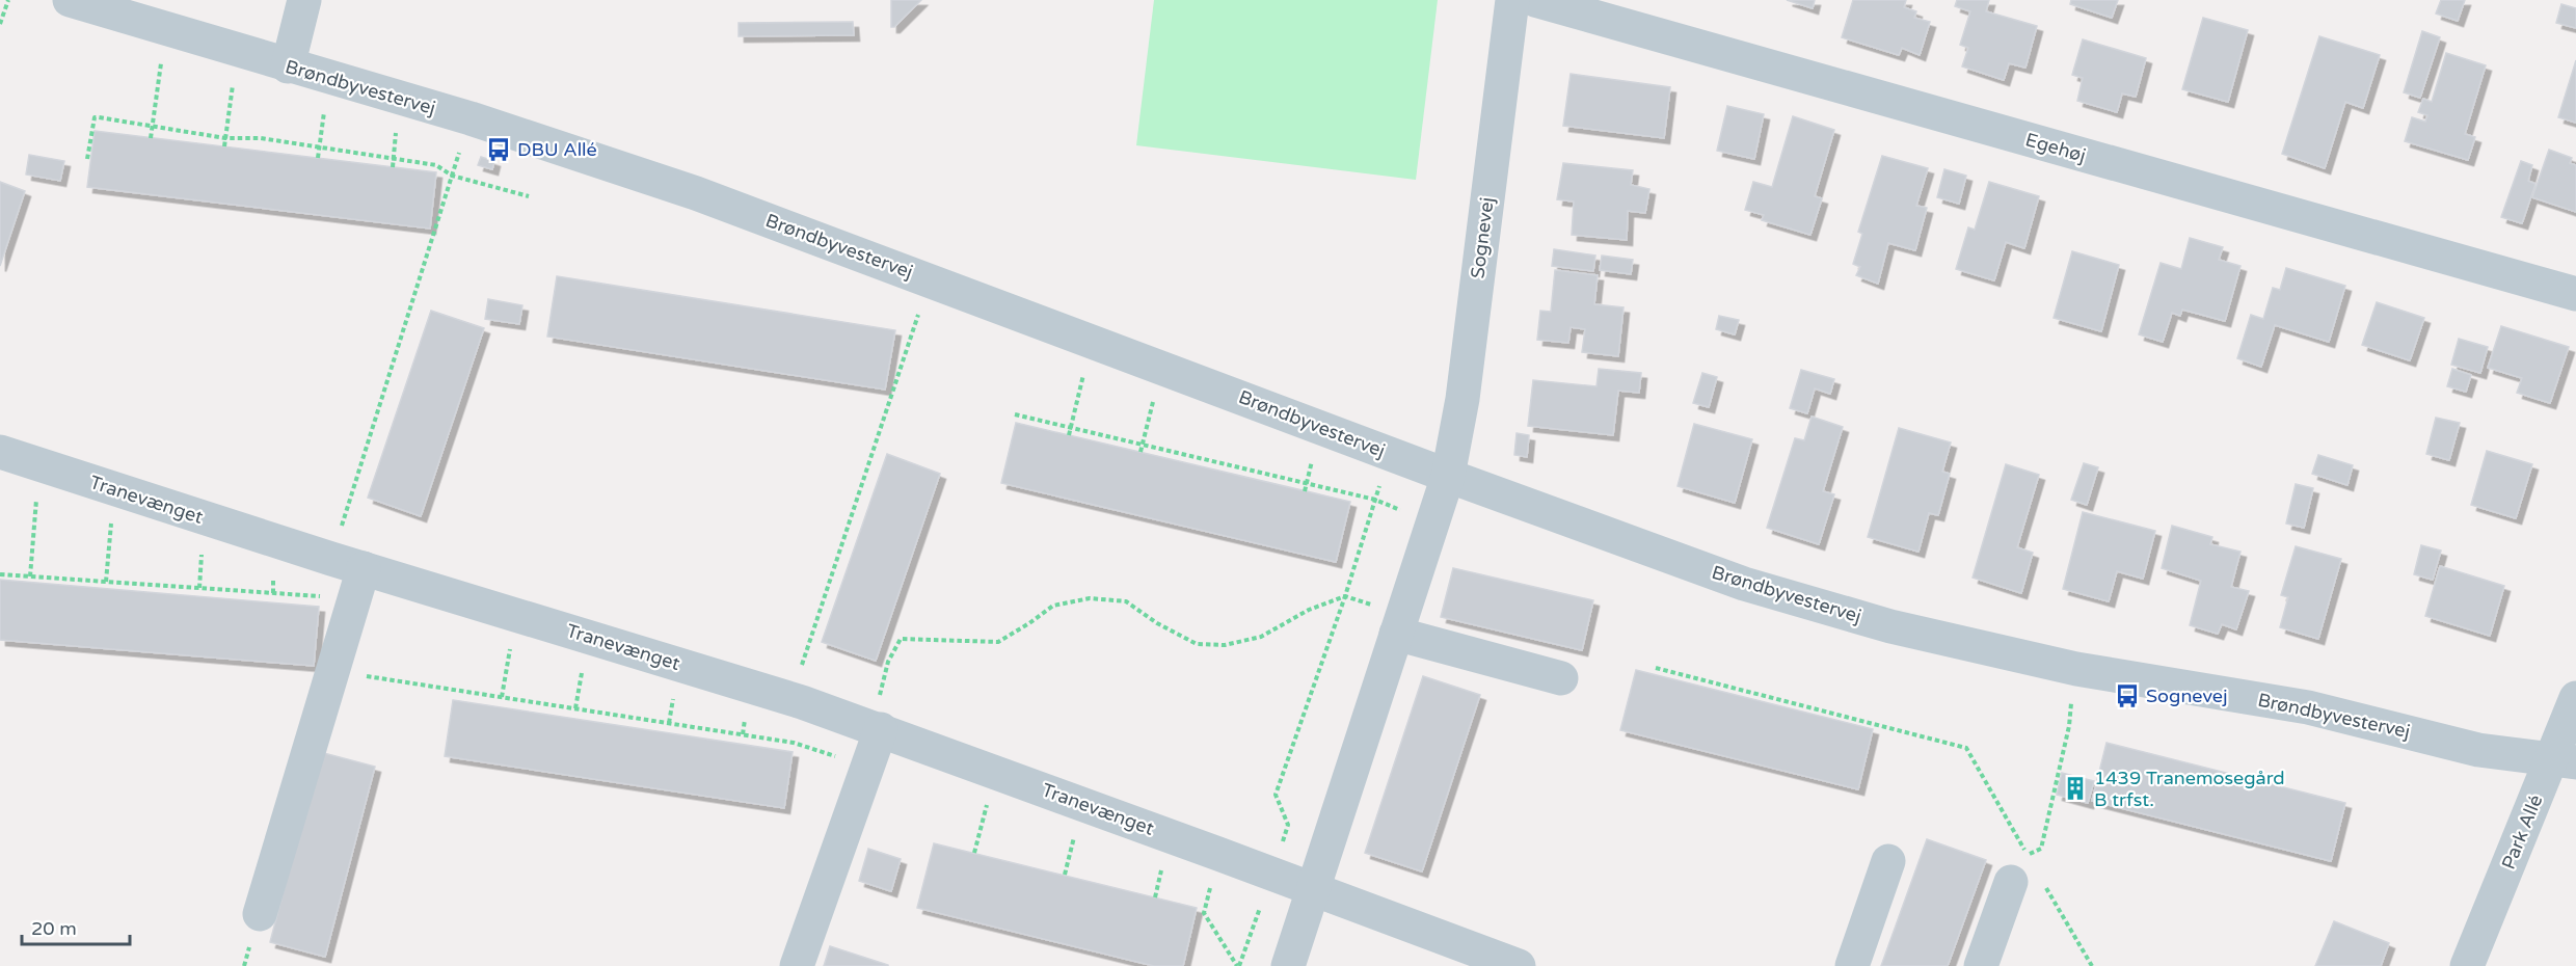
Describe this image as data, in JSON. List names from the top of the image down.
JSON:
{
  "streets": {
    "street": [
      "Brøndbyvestervej",
      "Egehøj",
      "Sognevej",
      "Tranevænget",
      "Park Allé"
    ]
  },
  "crossings": [
    ["Brøndbyvestervej", "Sognevej"],
    ["Brøndbyvestervej", "Park Allé"]
  ],
  "places": {
    "bus stop": ["DBU Allé", "Sognevej"],
    "building": ["1439 Tranemosegård B trfst."]
  },
  "scale_bar": "20 m"
}
